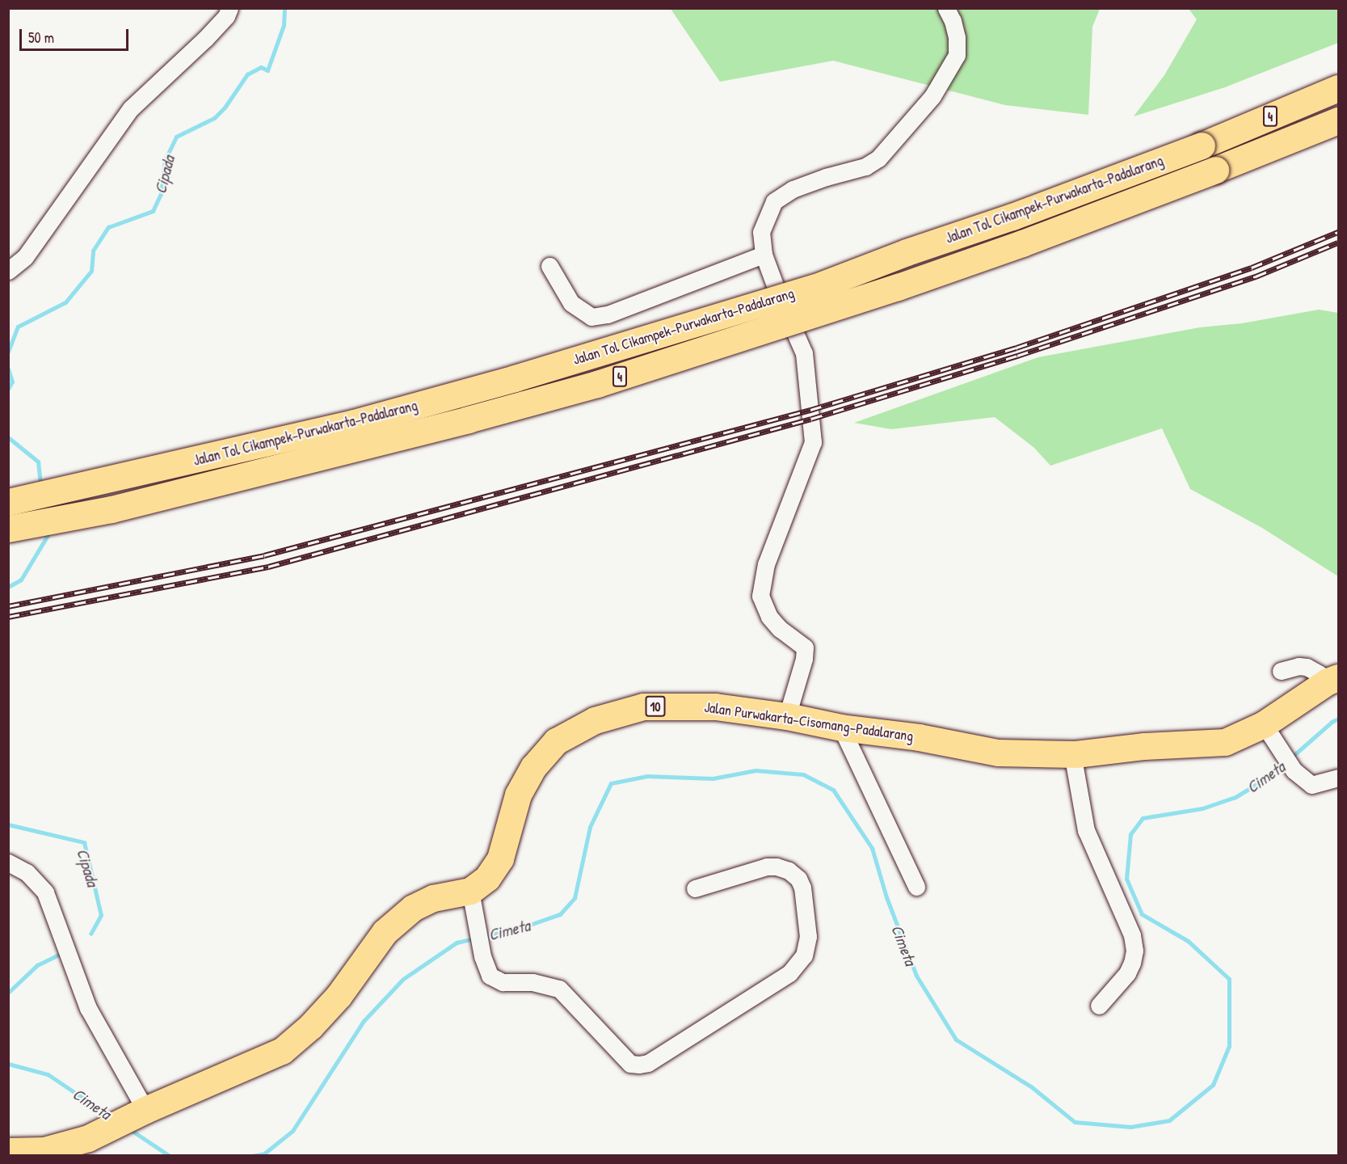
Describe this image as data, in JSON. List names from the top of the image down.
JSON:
{
  "streets": {
    "highway": [
      "4",
      "Jalan Tol Cikampek–Purwakarta–Padalarang",
      "10",
      "Jalan Purwakarta–Cisomang–Padalarang"
    ]
  },
  "water": ["Cipada", "Cimeta"],
  "scale_bar": "50 m"
}
